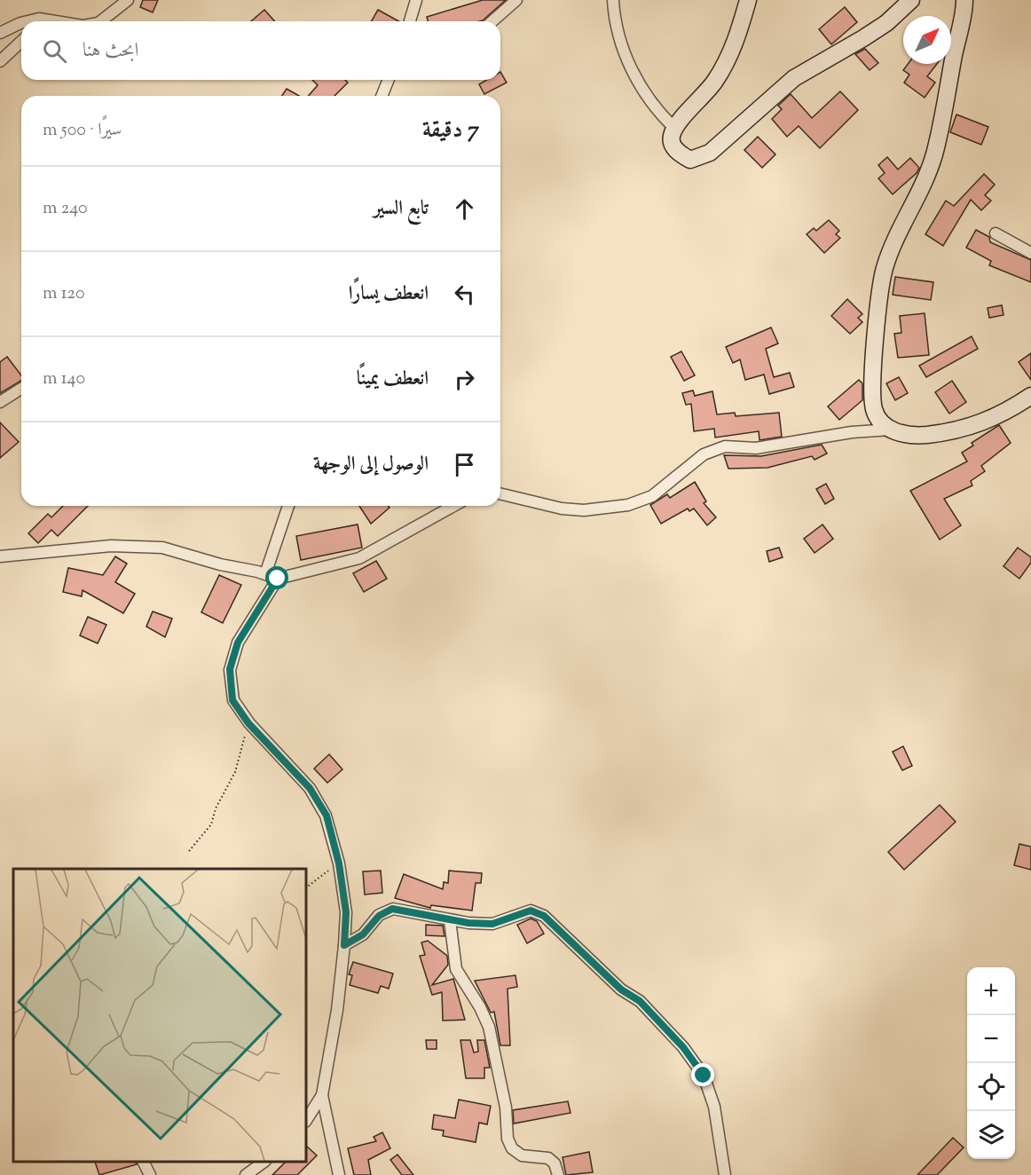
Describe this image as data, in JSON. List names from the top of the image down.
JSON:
{
  "north": "top right",
  "page": {
    "search": "ابحث هنا",
    "heading": ["7 دقيقة", "سيرًا · 500 m"],
    "list": [
      ["تابع السير", "240 m"],
      ["انعطف يسارًا", "120 m"],
      ["انعطف يمينًا", "140 m"],
      "الوصول إلى الوجهة"
    ],
    "map_buttons": ["+", "−"]
  }
}
